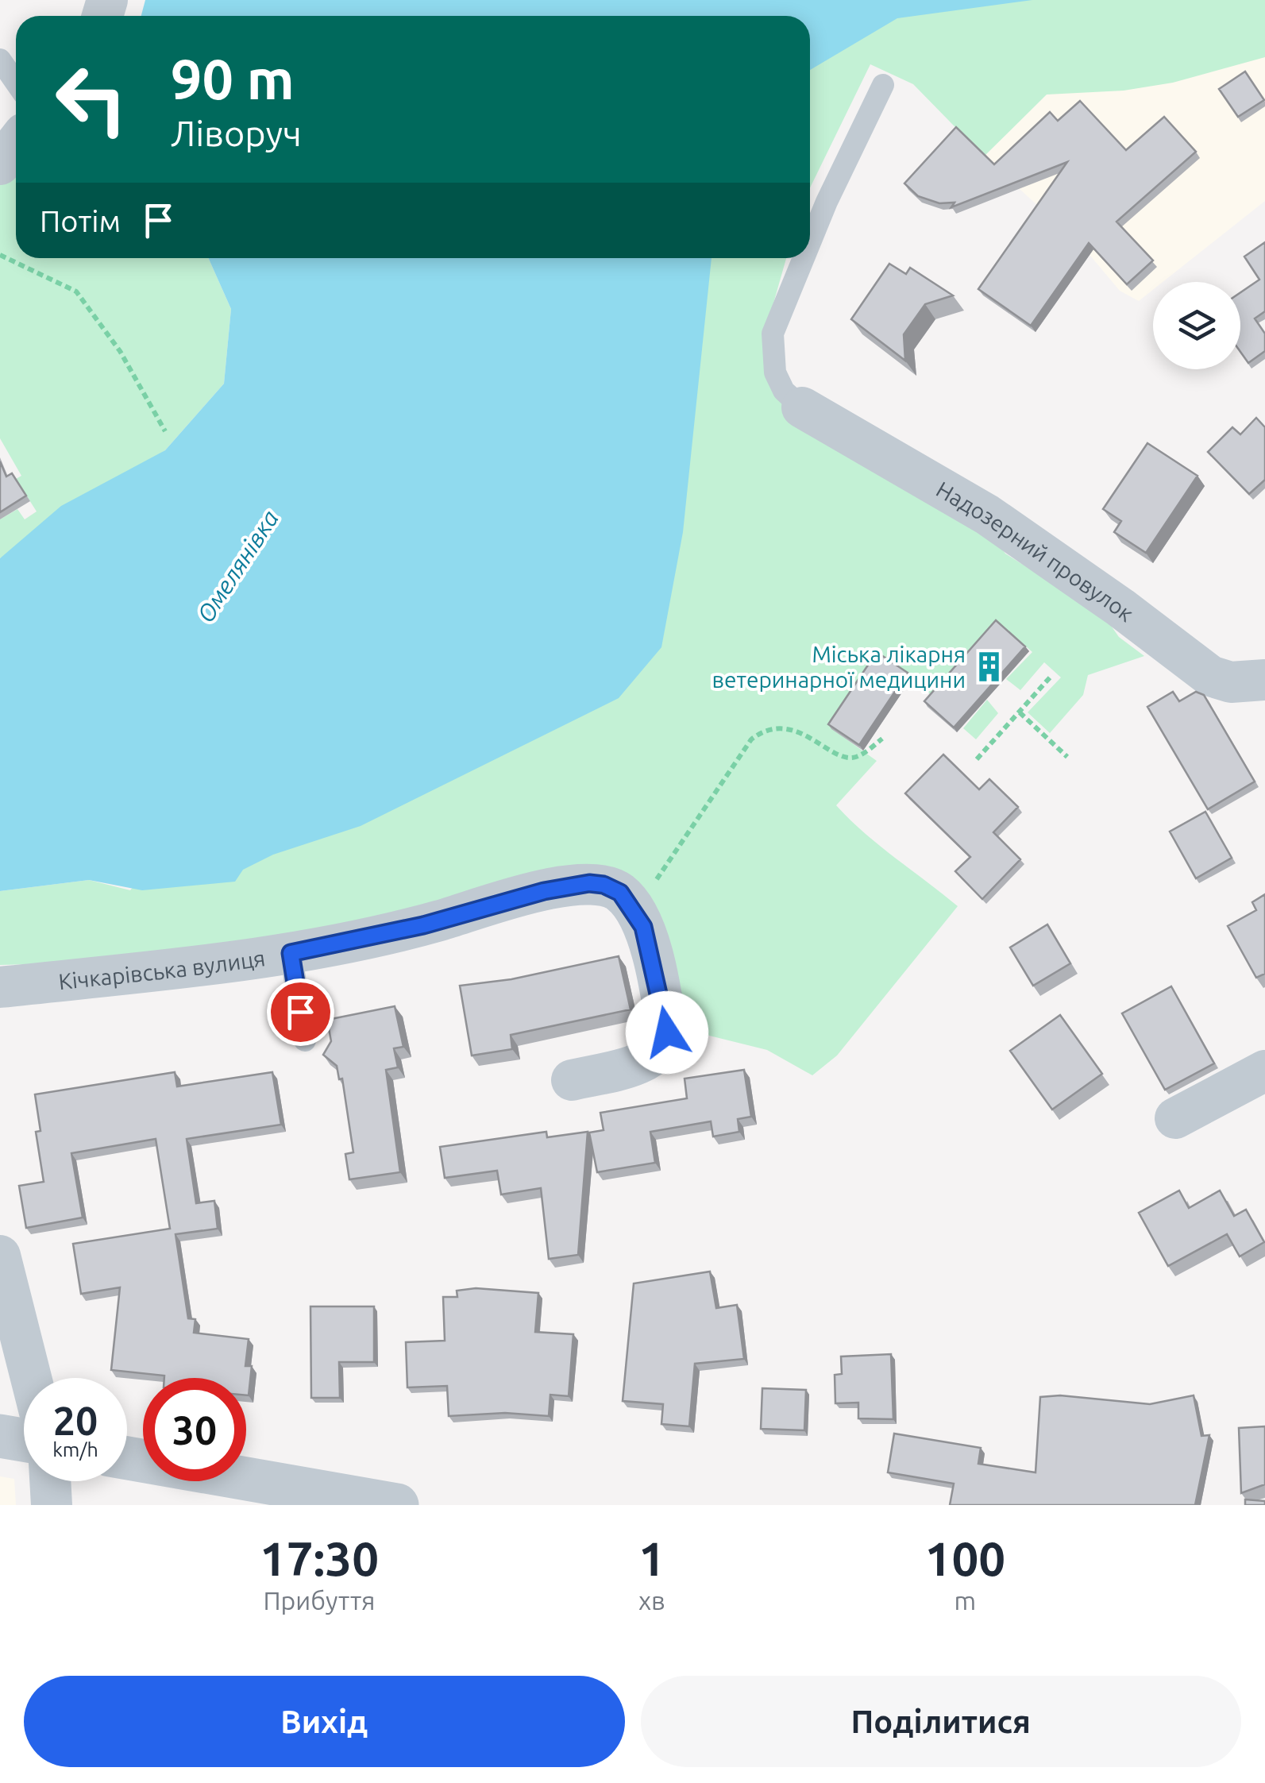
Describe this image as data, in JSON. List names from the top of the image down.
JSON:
{
  "streets": {
    "street": ["Надозерний провулок", "Кічкарівська вулиця"]
  },
  "water": ["Омелянівка"],
  "places": {
    "building": ["Міська лікарня ветеринарної медицини"]
  },
  "page": {
    "turn": ["90 m", "Ліворуч"],
    "then": "Потім",
    "speed": "20 km/h",
    "limit": "30",
    "eta": [
      "17:30",
      "Прибуття",
      "1",
      "хв",
      "100",
      "m"
    ],
    "buttons": ["Вихід", "Поділитися"]
  }
}
